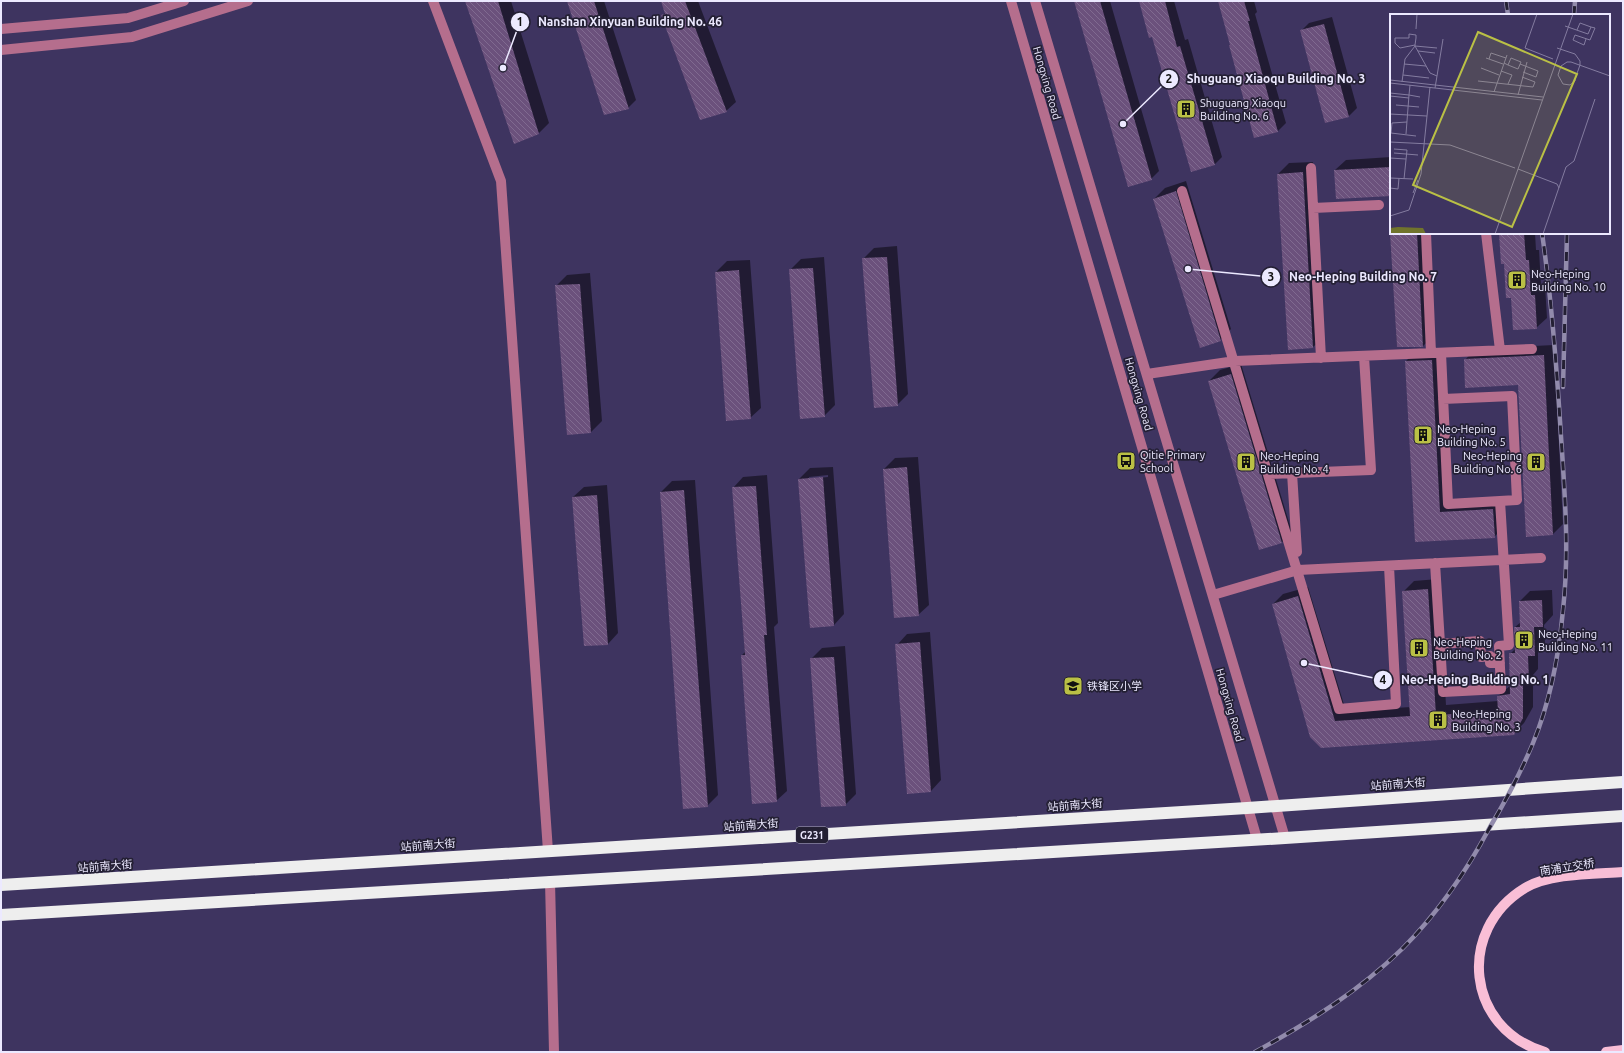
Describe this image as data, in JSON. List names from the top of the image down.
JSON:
{
  "streets": {
    "highway": ["站前南大街", "G231"],
    "main road": ["南浦立交桥"],
    "street": ["Hongxing Road"]
  },
  "crossings": [
    ["Hongxing Road", "站前南大街"]
  ],
  "places": {
    "other": [
      "Nanshan Xinyuan Building No. 46",
      "Shuguang Xiaoqu Building No. 3",
      "Neo-Heping Building No. 7",
      "Neo-Heping Building No. 1"
    ],
    "building": [
      "Shuguang Xiaoqu Building No. 6",
      "Neo-Heping Building No. 10",
      "Neo-Heping Building No. 5",
      "Neo-Heping Building No. 4",
      "Neo-Heping Building No. 6",
      "Neo-Heping Building No. 11",
      "Neo-Heping Building No. 2",
      "Neo-Heping Building No. 3"
    ],
    "bus stop": ["Qitie Primary School"],
    "school or university": ["铁锋区小学"]
  }
}
